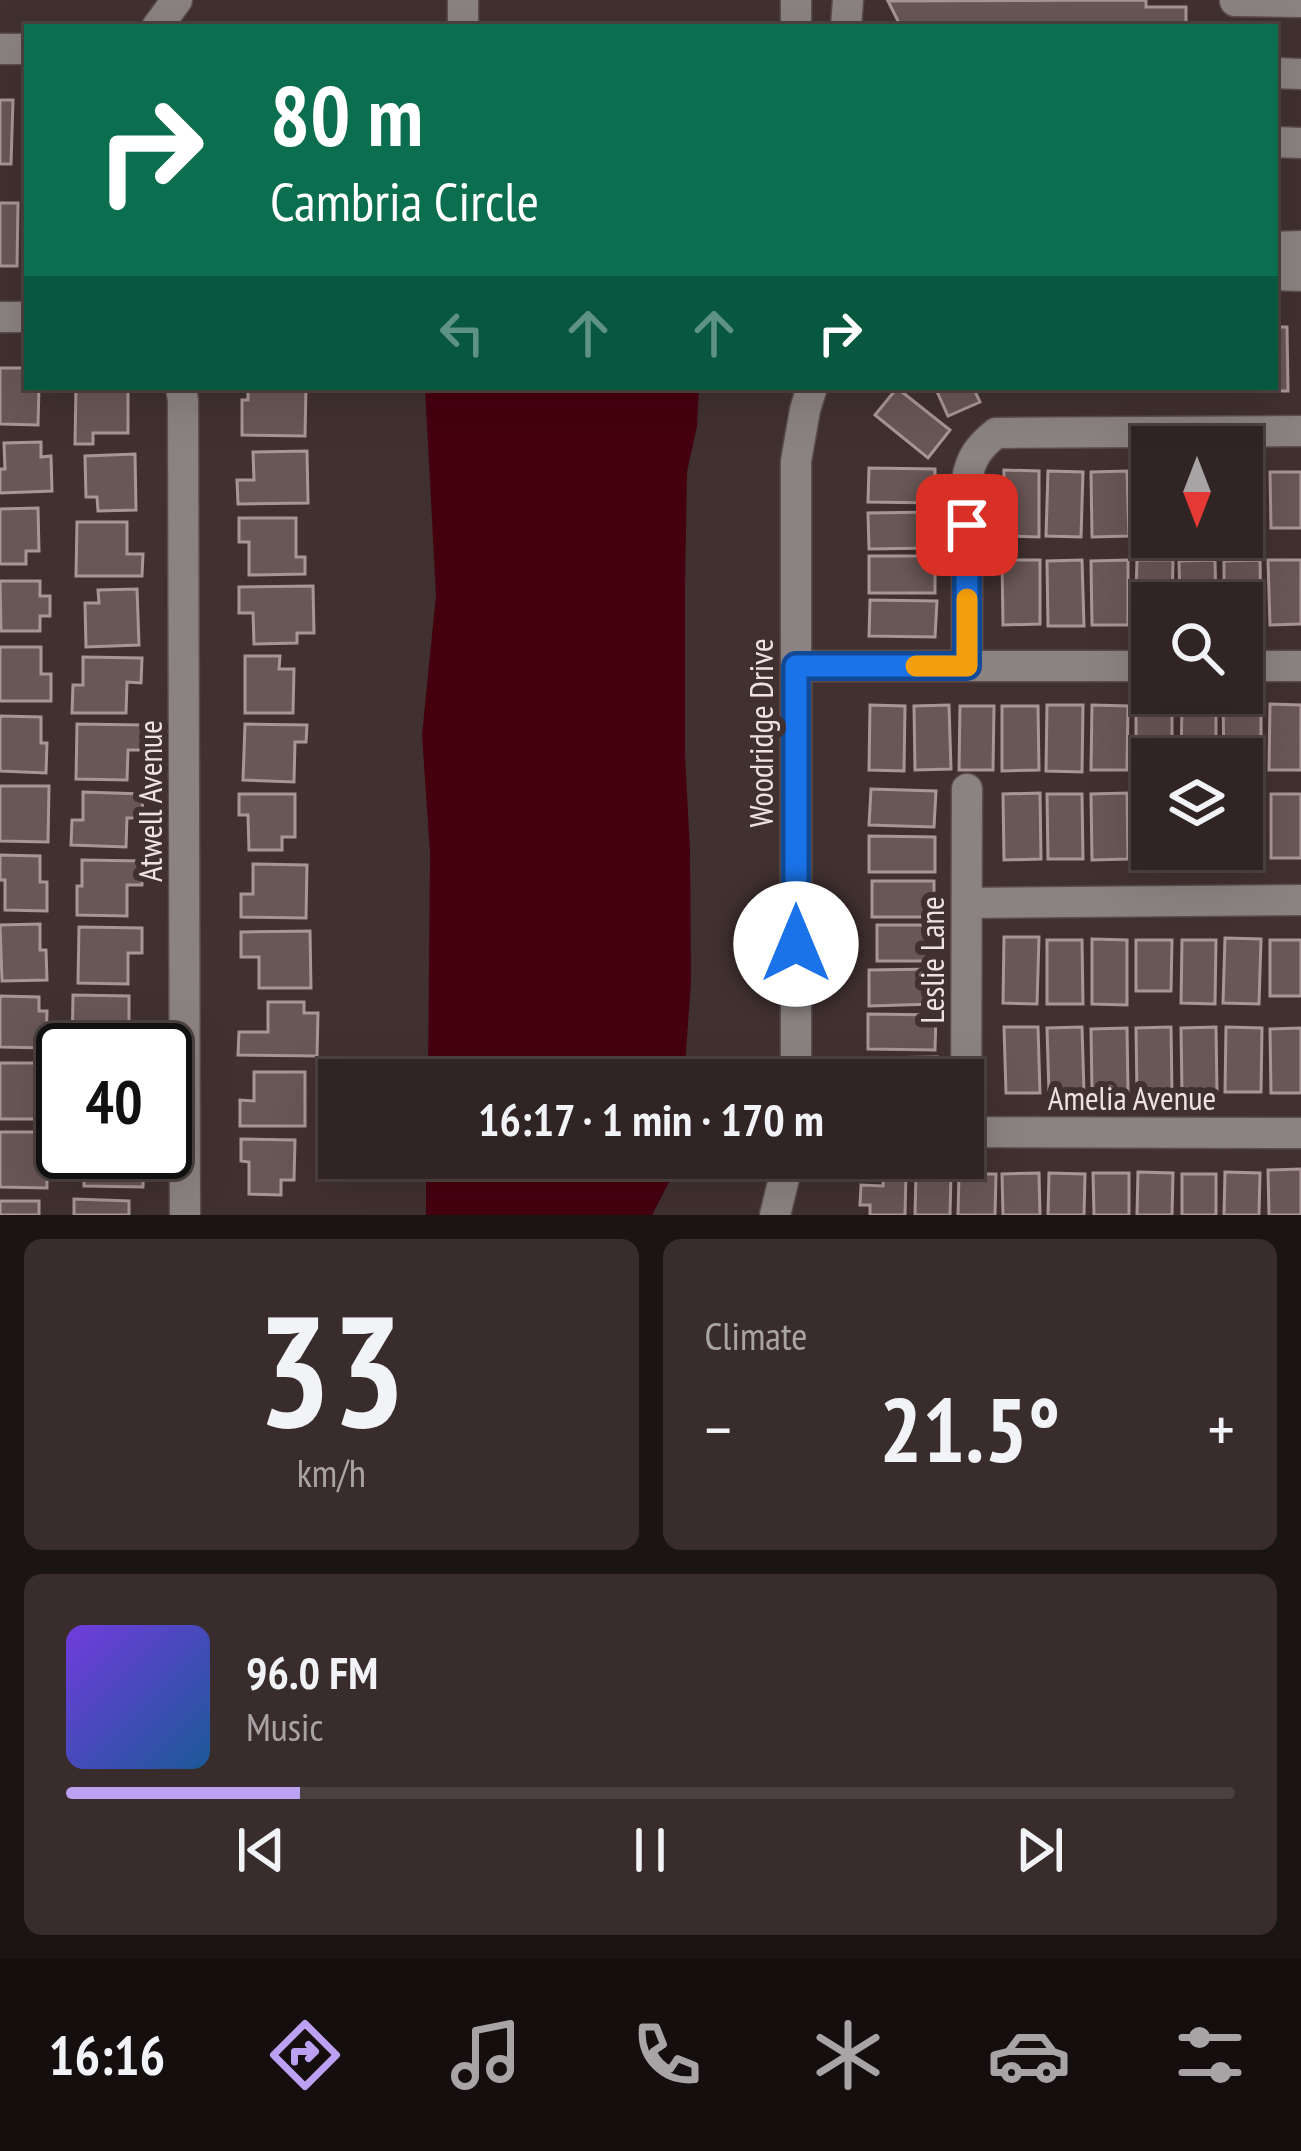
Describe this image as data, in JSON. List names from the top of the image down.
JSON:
{
  "streets": {
    "street": [
      "Woodridge Drive",
      "Atwell Avenue",
      "Leslie Lane",
      "Amelia Avenue"
    ]
  },
  "north": "bottom",
  "page": {
    "turn": ["80 m", "Cambria Circle"],
    "limit": "40",
    "trip": "16:17 · 1 min · 170 m",
    "tile": [
      ["33", "km/h"],
      "Climate"
    ],
    "heat": ["−", "21.5°", "+"],
    "song": ["96.0 FM", "Music"],
    "tabs": "16:16"
  }
}
